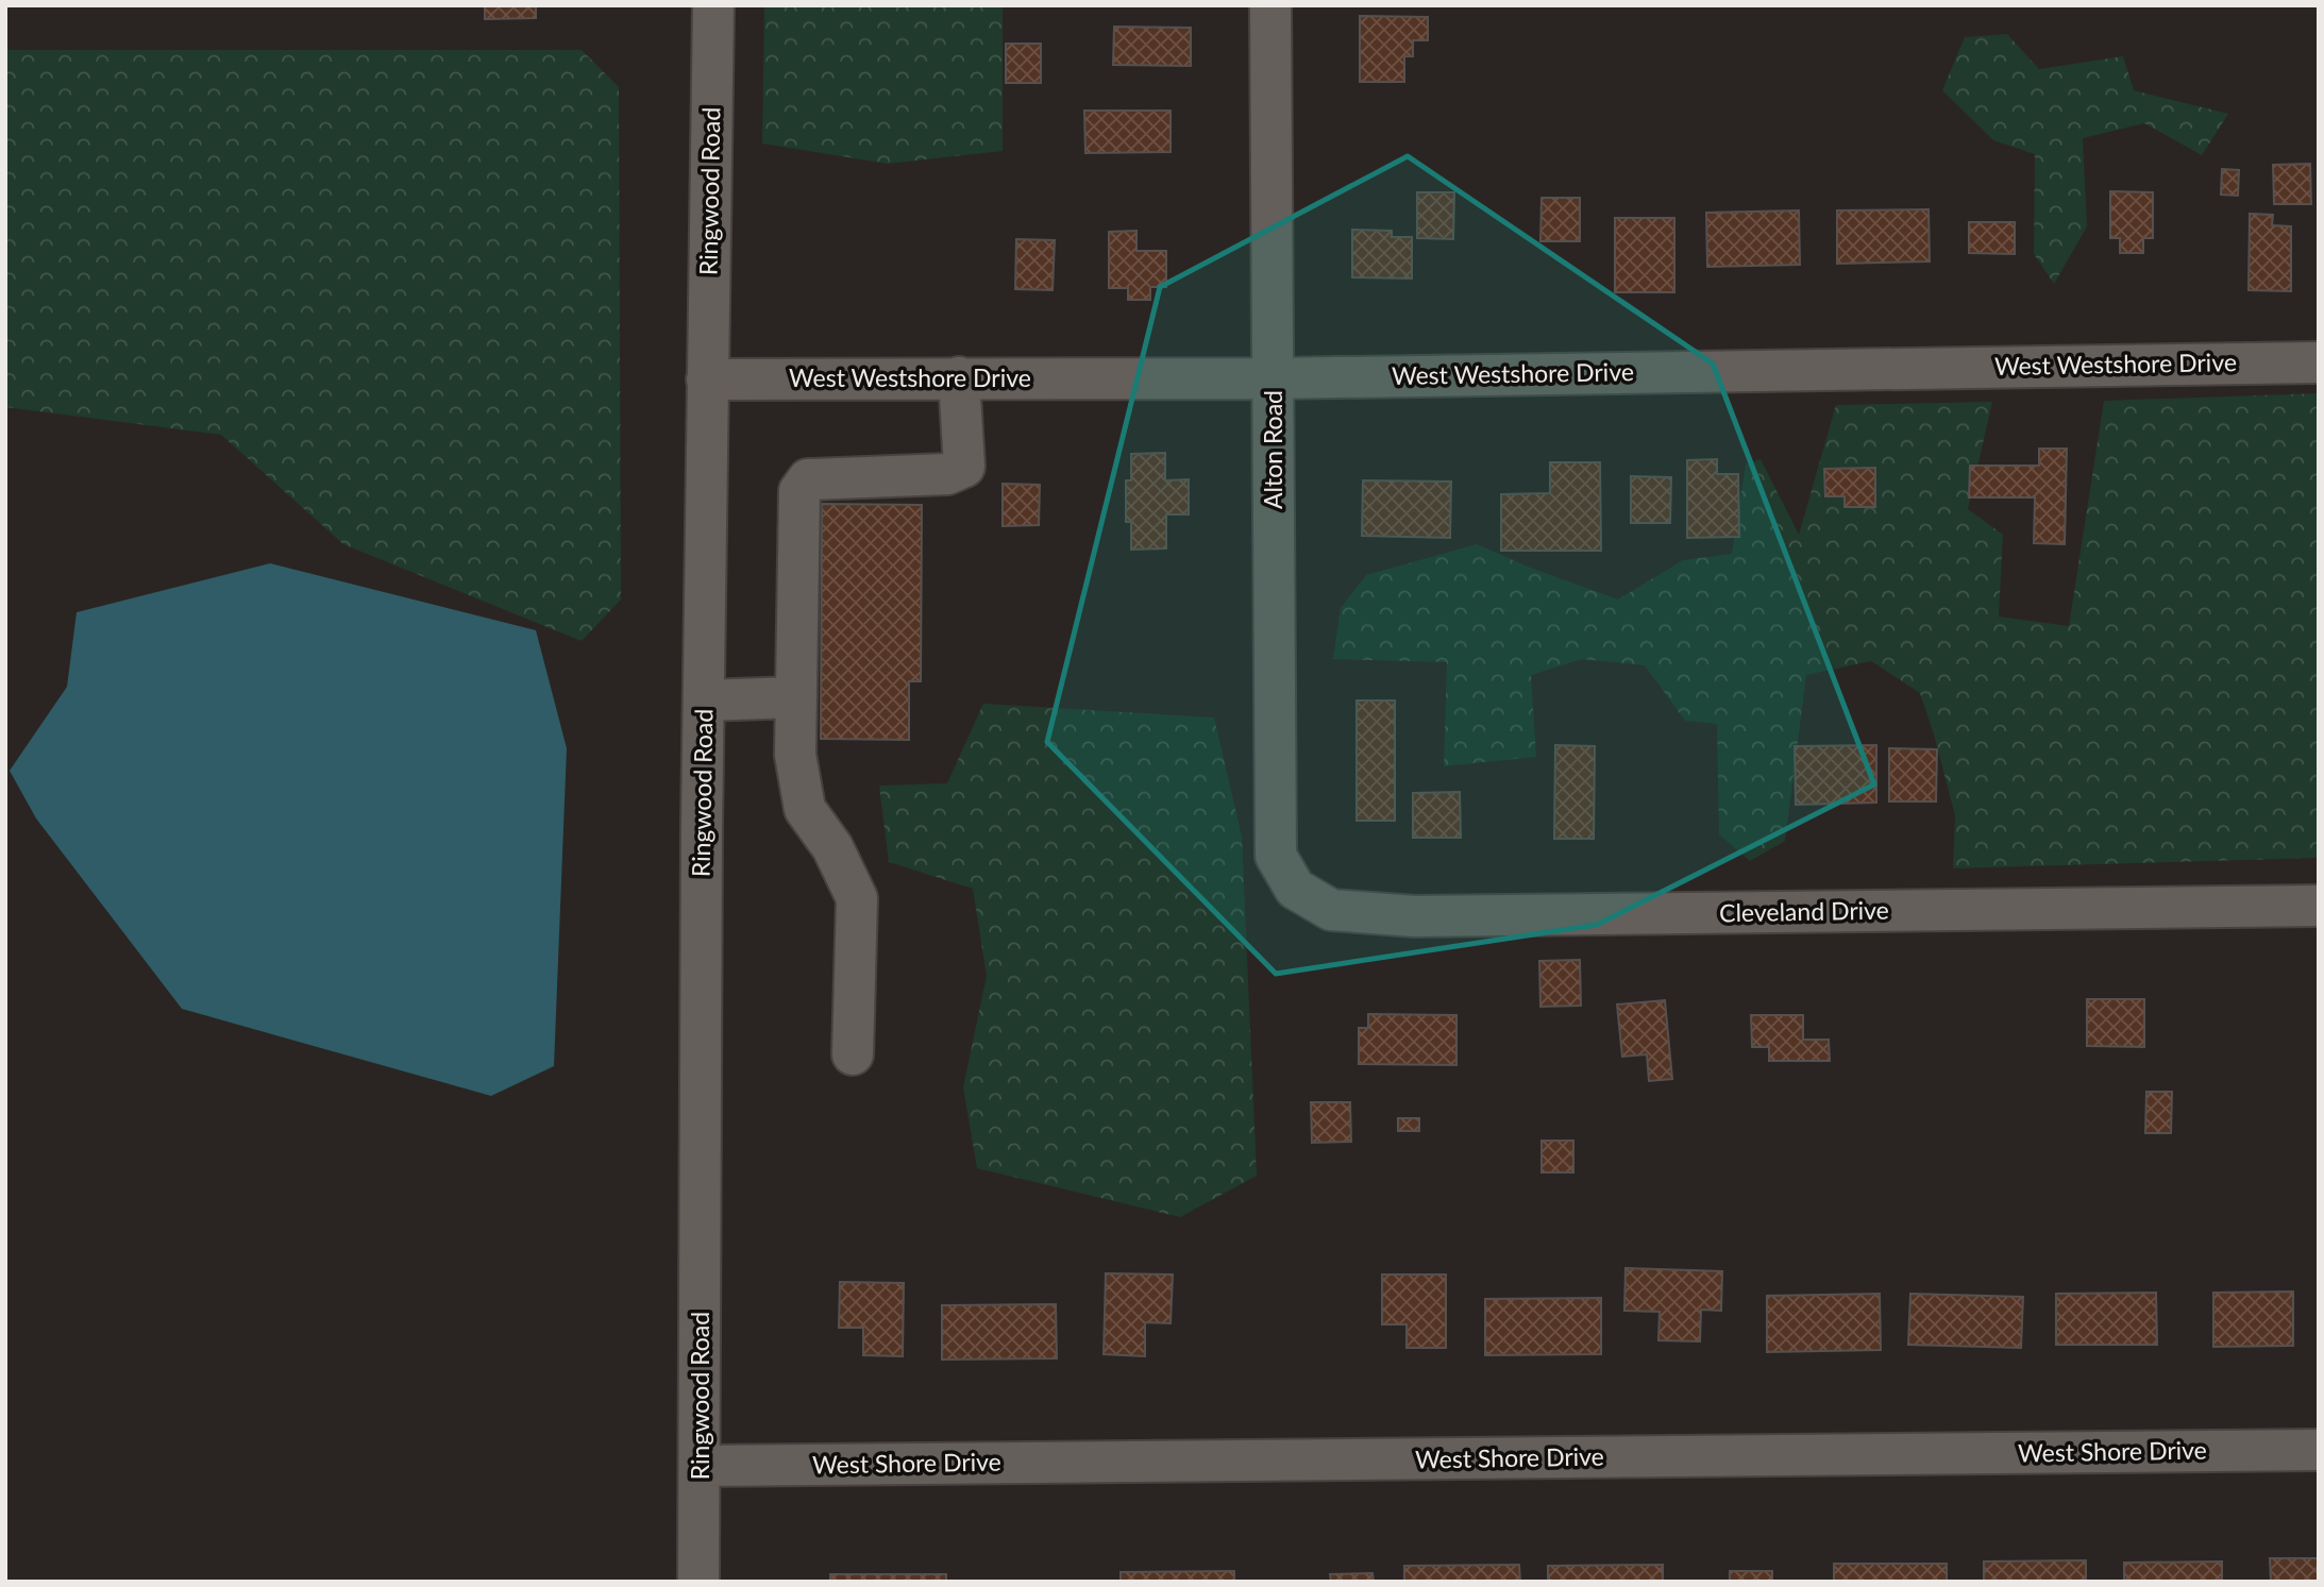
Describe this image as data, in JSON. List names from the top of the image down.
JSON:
{
  "streets": {
    "street": [
      "Ringwood Road",
      "West Westshore Drive",
      "Alton Road",
      "Cleveland Drive",
      "West Shore Drive"
    ]
  },
  "crossings": [
    ["Ringwood Road", "West Westshore Drive"],
    ["Ringwood Road", "West Shore Drive"],
    ["West Westshore Drive", "Alton Road"],
    ["Alton Road", "Cleveland Drive"]
  ]
}
